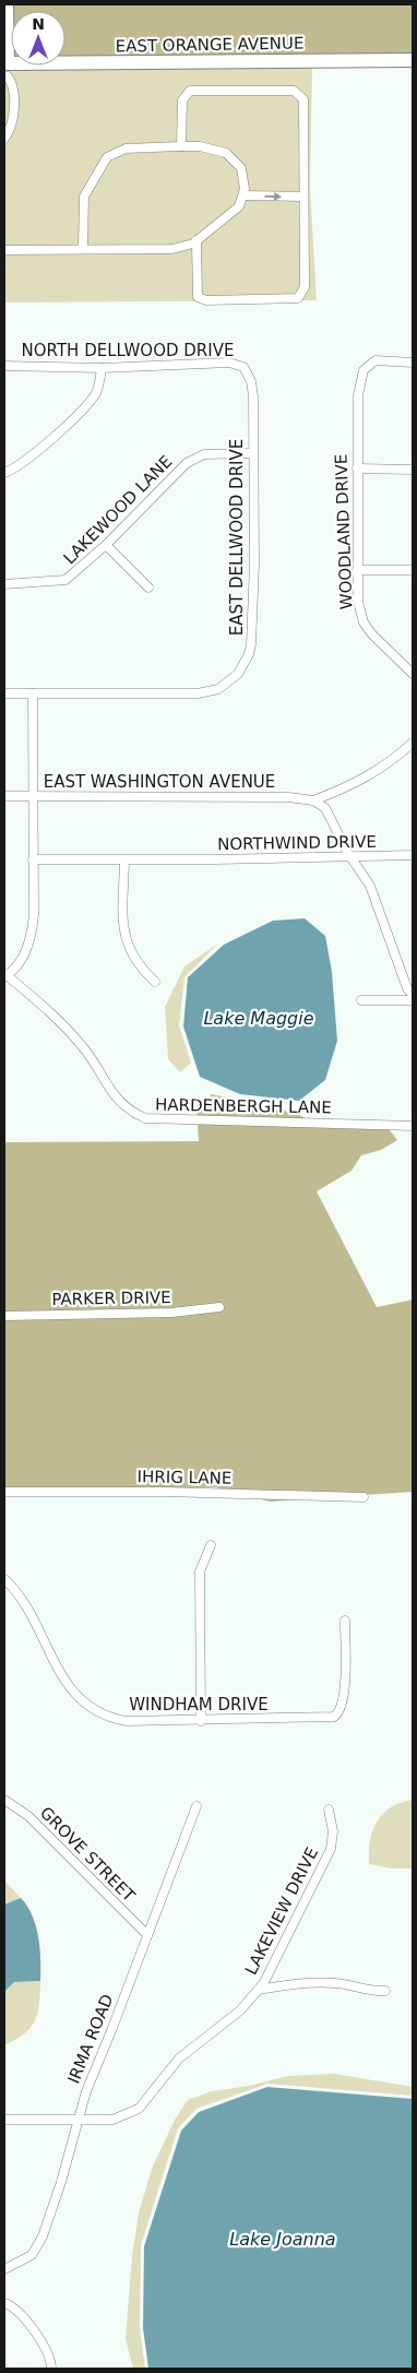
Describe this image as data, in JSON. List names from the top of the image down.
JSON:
{
  "streets": {
    "main road": ["EAST ORANGE AVENUE"],
    "street": [
      "NORTH DELLWOOD DRIVE",
      "LAKEWOOD LANE",
      "WOODLAND DRIVE",
      "EAST DELLWOOD DRIVE",
      "EAST WASHINGTON AVENUE",
      "NORTHWIND DRIVE",
      "HARDENBERGH LANE",
      "PARKER DRIVE",
      "IHRIG LANE",
      "WINDHAM DRIVE",
      "GROVE STREET",
      "LAKEVIEW DRIVE",
      "IRMA ROAD"
    ]
  },
  "crossings": [
    ["NORTH DELLWOOD DRIVE", "EAST DELLWOOD DRIVE"],
    ["LAKEWOOD LANE", "EAST DELLWOOD DRIVE"],
    ["GROVE STREET", "IRMA ROAD"],
    ["LAKEVIEW DRIVE", "IRMA ROAD"]
  ],
  "water": ["Lake Maggie", "Lake Joanna"],
  "north": "top"
}
